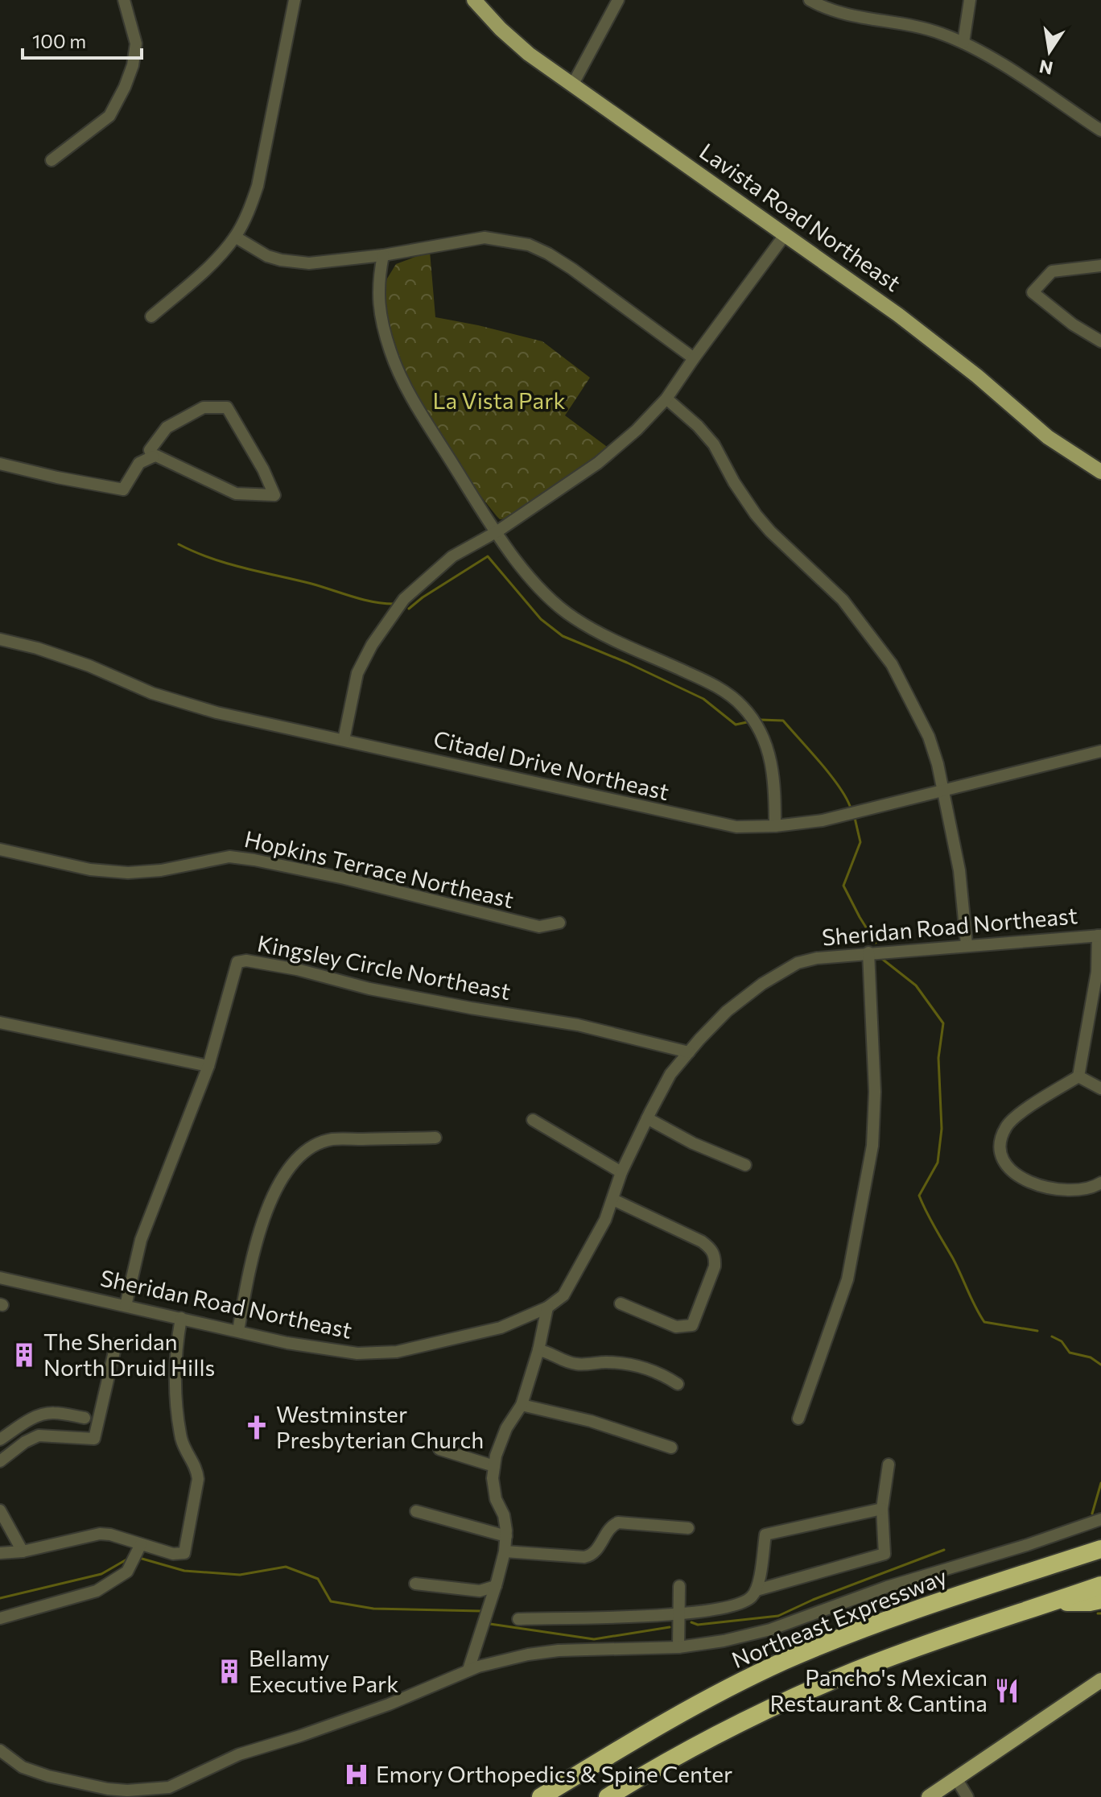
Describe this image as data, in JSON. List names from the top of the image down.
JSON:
{
  "streets": {
    "highway": ["Northeast Expressway"],
    "main road": ["Lavista Road Northeast"],
    "street": [
      "Citadel Drive Northeast",
      "Hopkins Terrace Northeast",
      "Sheridan Road Northeast",
      "Kingsley Circle Northeast"
    ]
  },
  "crossings": [
    ["Sheridan Road Northeast", "Kingsley Circle Northeast"]
  ],
  "parks": ["La Vista Park"],
  "places": {
    "building": ["The Sheridan North Druid Hills", "Bellamy Executive Park"],
    "church": ["Westminster Presbyterian Church"],
    "restaurant": ["Pancho's Mexican Restaurant & Cantina"],
    "hospital": ["Emory Orthopedics & Spine Center"]
  },
  "scale_bar": "100 m",
  "north": "bottom"
}
